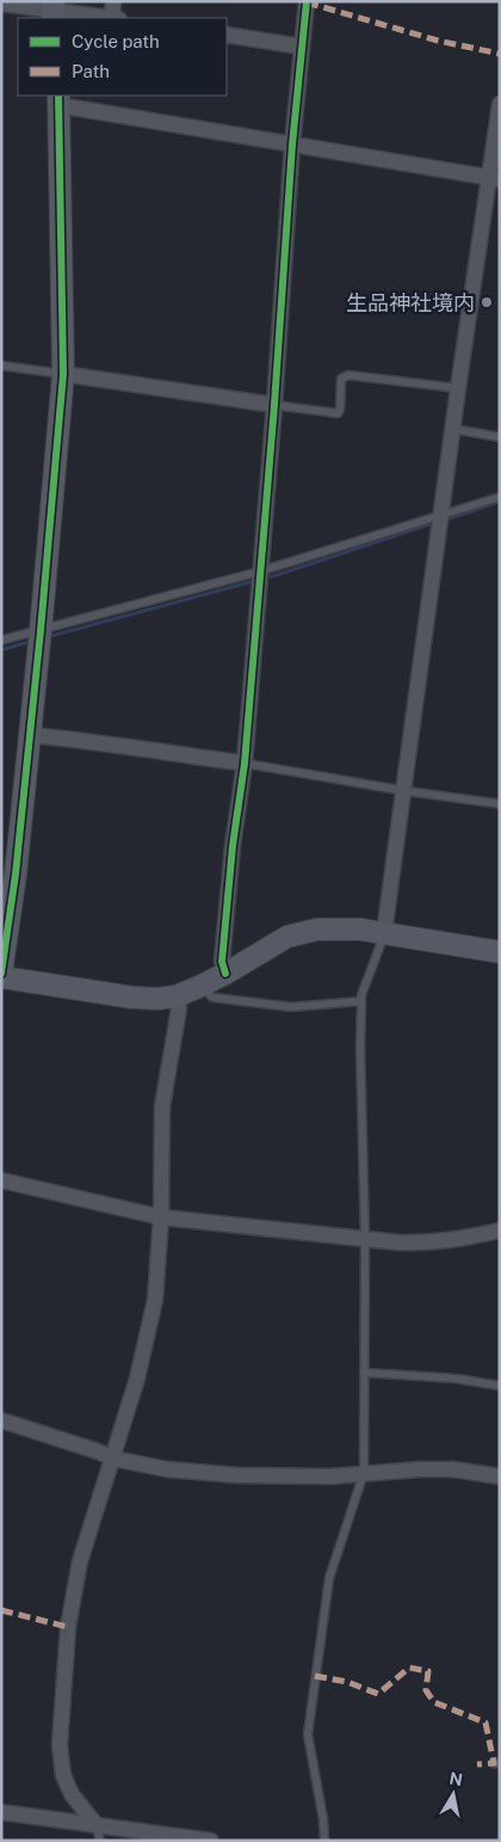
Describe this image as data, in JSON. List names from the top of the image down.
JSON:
{
  "places": ["生品神社境内"],
  "legend": ["Cycle path", "Path"],
  "north": "top"
}
